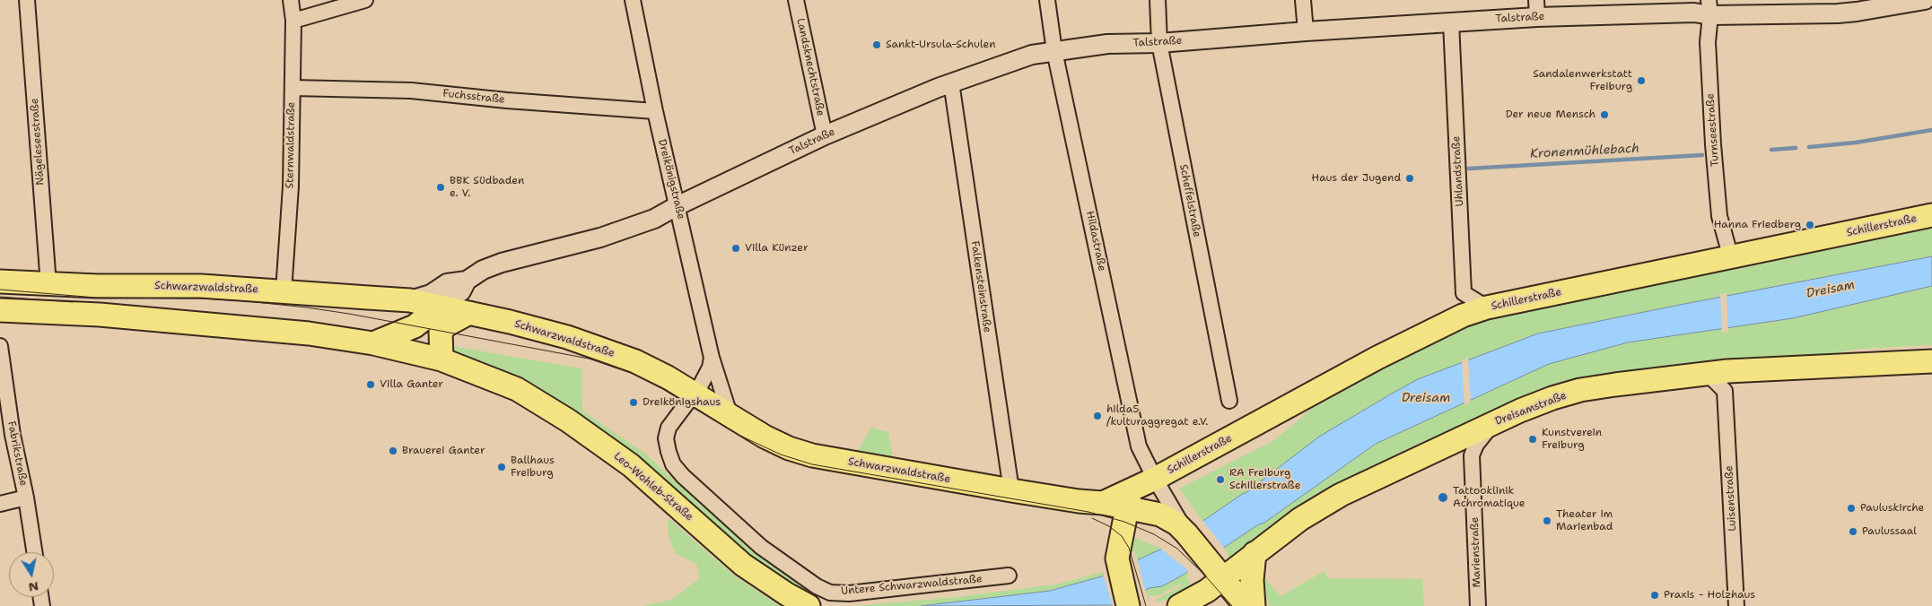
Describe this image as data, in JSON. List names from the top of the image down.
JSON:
{
  "streets": {
    "main road": [
      "Schillerstraße",
      "Schwarzwaldstraße",
      "Dreisamstraße",
      "Leo-Wohleb-Straße"
    ],
    "street": [
      "Talstraße",
      "Landsknechtstraße",
      "Fuchsstraße",
      "Turnseestraße",
      "Nägeleseestraße",
      "Sternwaldstraße",
      "Uhlandstraße",
      "Dreikönigstraße",
      "Scheffelstraße",
      "Hildastraße",
      "Falkensteinstraße",
      "Fabrikstraße",
      "Luisenstraße",
      "Marienstraße",
      "Untere Schwarzwaldstraße"
    ]
  },
  "crossings": [
    ["Talstraße", "Landsknechtstraße"],
    ["Talstraße", "Turnseestraße"],
    ["Talstraße", "Uhlandstraße"],
    ["Talstraße", "Dreikönigstraße"],
    ["Talstraße", "Scheffelstraße"],
    ["Talstraße", "Hildastraße"],
    ["Talstraße", "Falkensteinstraße"],
    ["Talstraße", "Schwarzwaldstraße"],
    ["Fuchsstraße", "Sternwaldstraße"],
    ["Fuchsstraße", "Dreikönigstraße"],
    ["Turnseestraße", "Schillerstraße"],
    ["Nägeleseestraße", "Schwarzwaldstraße"],
    ["Sternwaldstraße", "Schwarzwaldstraße"],
    ["Uhlandstraße", "Schillerstraße"],
    ["Dreikönigstraße", "Schwarzwaldstraße"],
    ["Schillerstraße", "Hildastraße"],
    ["Hildastraße", "Schwarzwaldstraße"],
    ["Falkensteinstraße", "Schwarzwaldstraße"],
    ["Schwarzwaldstraße", "Untere Schwarzwaldstraße"],
    ["Dreisamstraße", "Marienstraße"]
  ],
  "water": ["Kronenmühlebach", "Dreisam"],
  "places": [
    "Sankt-Ursula-Schulen",
    "Sandalenwerkstatt Freiburg",
    "Der neue Mensch",
    "Haus der Jugend",
    "BBK Südbaden e. V.",
    "Hanna Friedberg",
    "Villa Künzer",
    "Villa Ganter",
    "Dreikönigshaus",
    "hilda5 /kulturaggregat e.V.",
    "Kunstverein Freiburg",
    "Brauerei Ganter",
    "Ballhaus Freiburg",
    "RA Freiburg Schillerstraße",
    "Tattooklinik Achromatique",
    "Pauluskirche",
    "Theater im Marienbad",
    "Paulussaal",
    "Praxis - Holzhaus"
  ],
  "north": "bottom"
}
